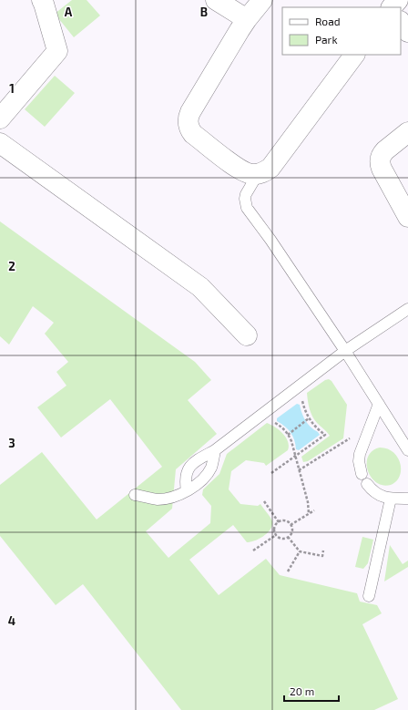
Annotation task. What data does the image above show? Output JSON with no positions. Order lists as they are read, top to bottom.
{
  "legend": ["Road", "Park"],
  "scale_bar": "20 m",
  "grid": {
    "columns": ["A", "B"],
    "rows": [
      "1",
      "2",
      "3",
      "4"
    ]
  }
}
